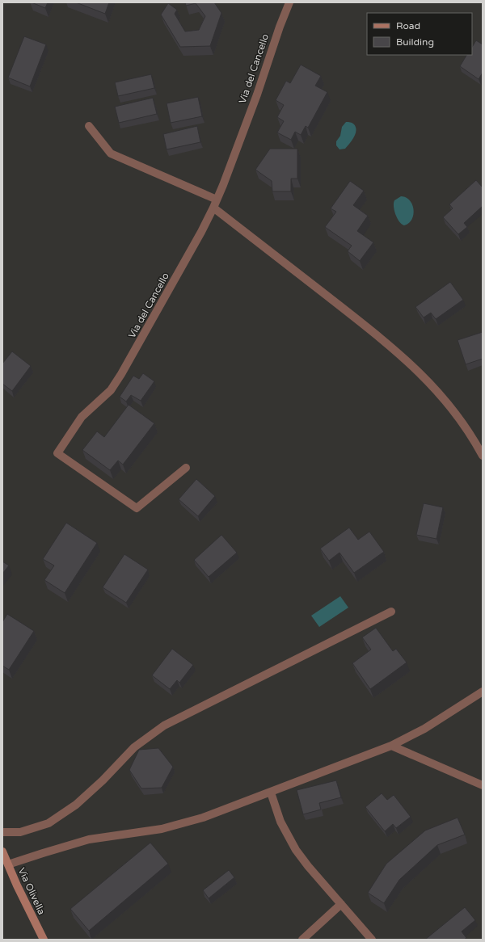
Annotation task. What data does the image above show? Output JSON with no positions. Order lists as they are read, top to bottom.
{
  "streets": {
    "main road": ["Via Olivella"],
    "street": ["Via del Cancello"]
  },
  "legend": ["Road", "Building"]
}
